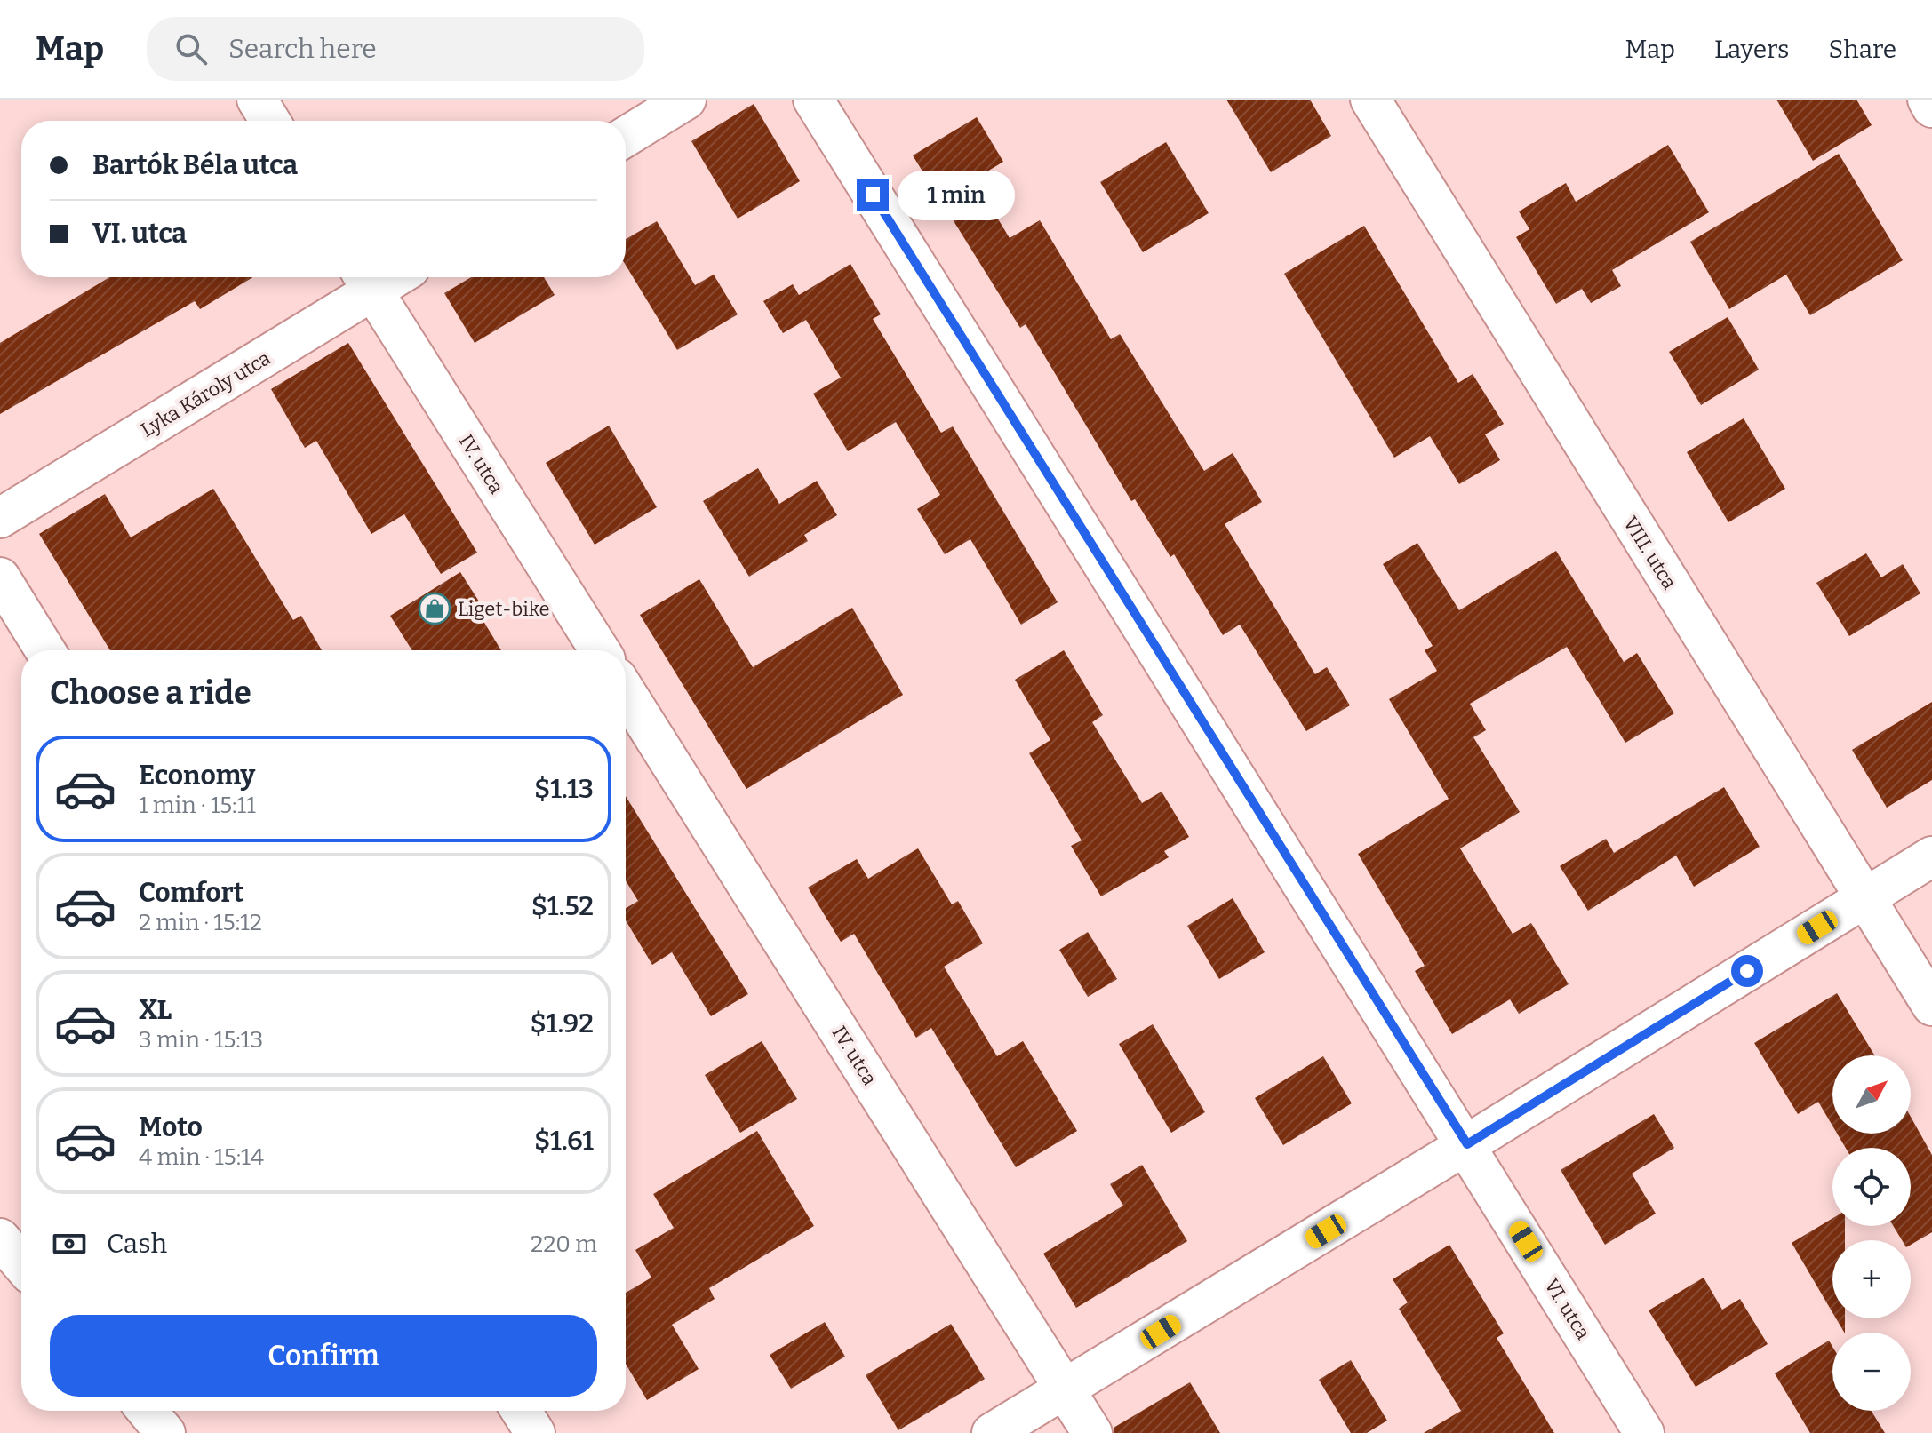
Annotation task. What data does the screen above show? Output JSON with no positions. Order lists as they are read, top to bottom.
{
  "streets": {
    "street": [
      "Lyka Károly utca",
      "IV. utca",
      "VIII. utca",
      "VI. utca"
    ]
  },
  "crossings": [
    ["Lyka Károly utca", "IV. utca"]
  ],
  "places": {
    "shop": ["Liget-bike"]
  },
  "north": "top right",
  "page": {
    "header": "Map",
    "search": "Search here",
    "nav": ["Map", "Layers", "Share"],
    "banner": ["Bartók Béla utca", "VI. utca"],
    "bubble": "1 min",
    "heading": "Choose a ride",
    "list": [
      {
        "name": "Economy",
        "note": "1 min · 15:11",
        "value": "$1.13"
      },
      {
        "name": "Comfort",
        "note": "2 min · 15:12",
        "value": "$1.52"
      },
      {
        "name": "XL",
        "note": "3 min · 15:13",
        "value": "$1.92"
      },
      {
        "name": "Moto",
        "note": "4 min · 15:14",
        "value": "$1.61"
      }
    ],
    "map_buttons": ["+", "−"],
    "pay": ["Cash", "220 m"],
    "buttons": "Confirm"
  }
}
